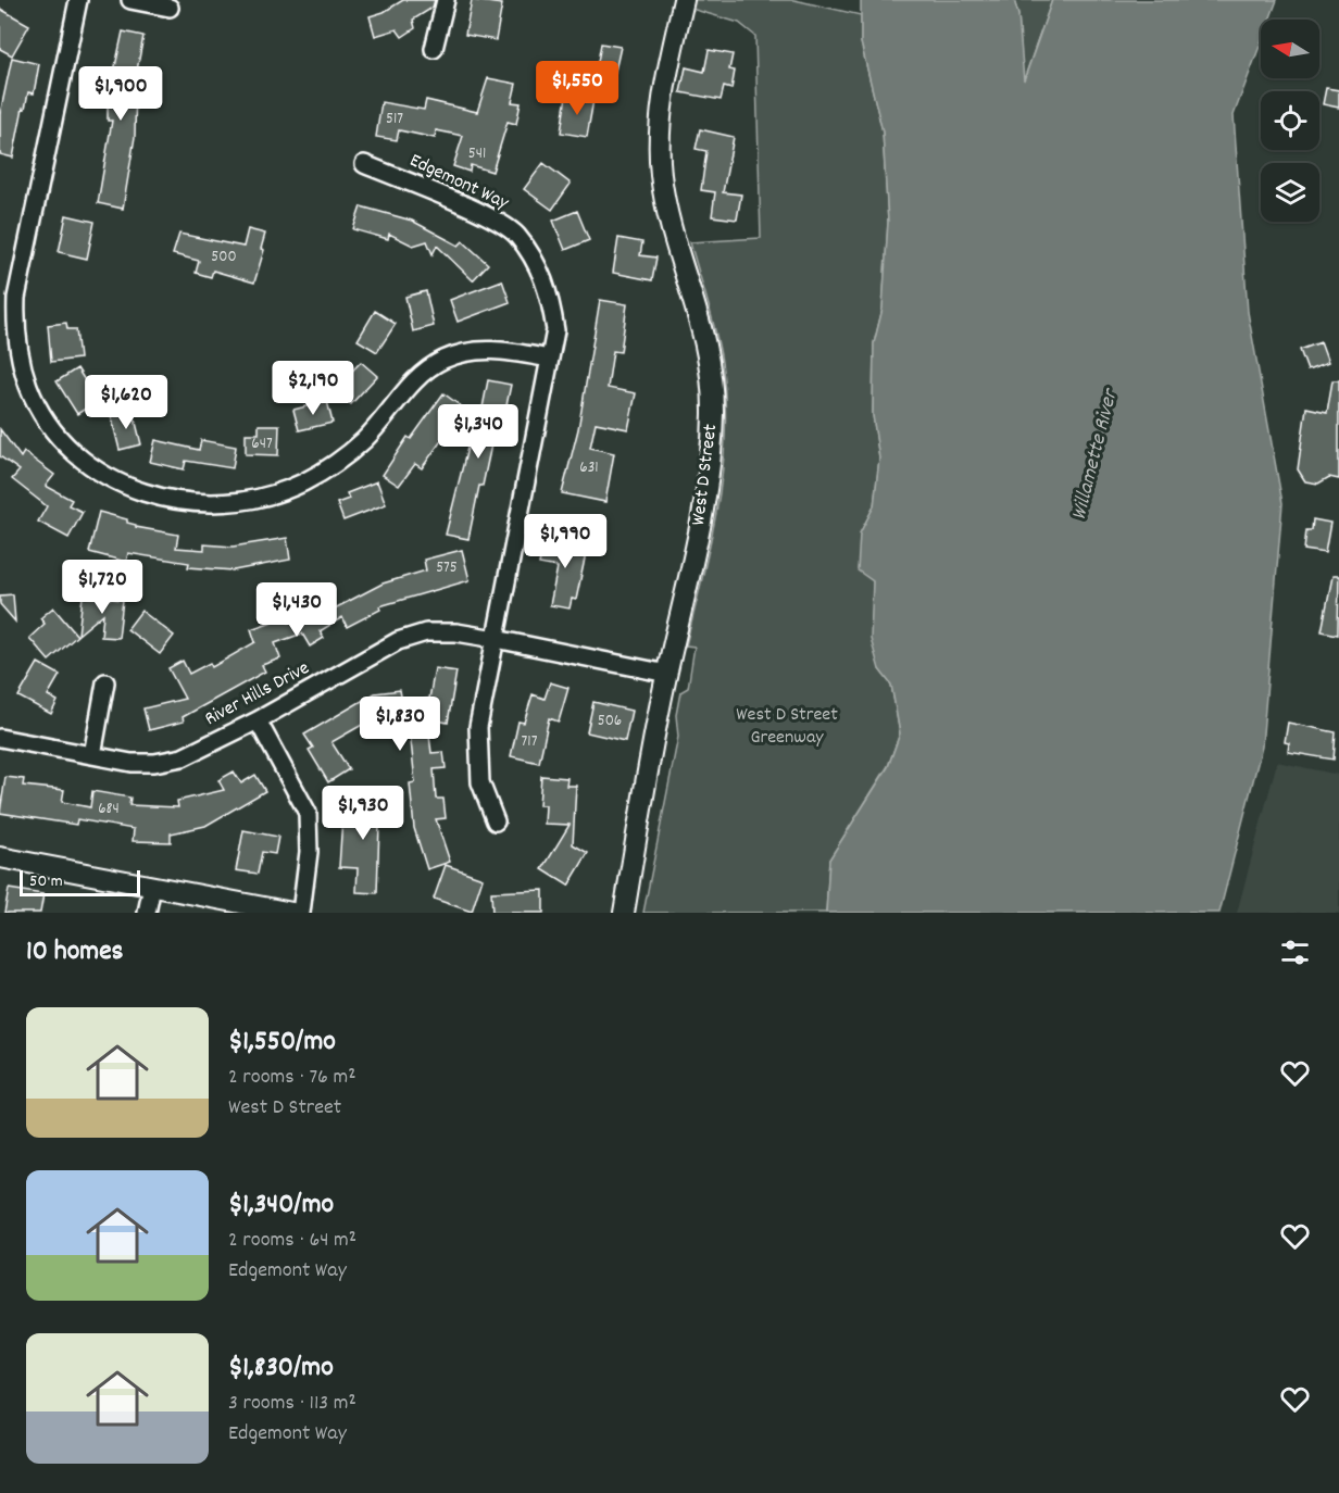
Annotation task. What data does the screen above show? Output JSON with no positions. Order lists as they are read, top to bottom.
{
  "streets": {
    "street": ["Edgemont Way", "West D Street", "River Hills Drive"]
  },
  "crossings": [
    ["Edgemont Way", "River Hills Drive"],
    ["West D Street", "River Hills Drive"]
  ],
  "water": ["Willamette River"],
  "parks": ["West D Street Greenway"],
  "house_numbers": [
    "517",
    "541",
    "500",
    "647",
    "631",
    "575",
    "506",
    "717",
    "684"
  ],
  "scale_bar": "50 m",
  "north": "left",
  "page": {
    "price": [
      "$1,550",
      "$1,900",
      "$2,190",
      "$1,620",
      "$1,340",
      "$1,990",
      "$1,720",
      "$1,430",
      "$1,830",
      "$1,930"
    ],
    "scale": "50 m",
    "heading": "10 homes",
    "list": [
      {
        "name": "$1,550/mo",
        "note": "2 rooms · 76 m² · West D Street"
      },
      {
        "name": "$1,340/mo",
        "note": "2 rooms · 64 m² · Edgemont Way"
      },
      {
        "name": "$1,830/mo",
        "note": "3 rooms · 113 m² · Edgemont Way"
      }
    ]
  }
}
